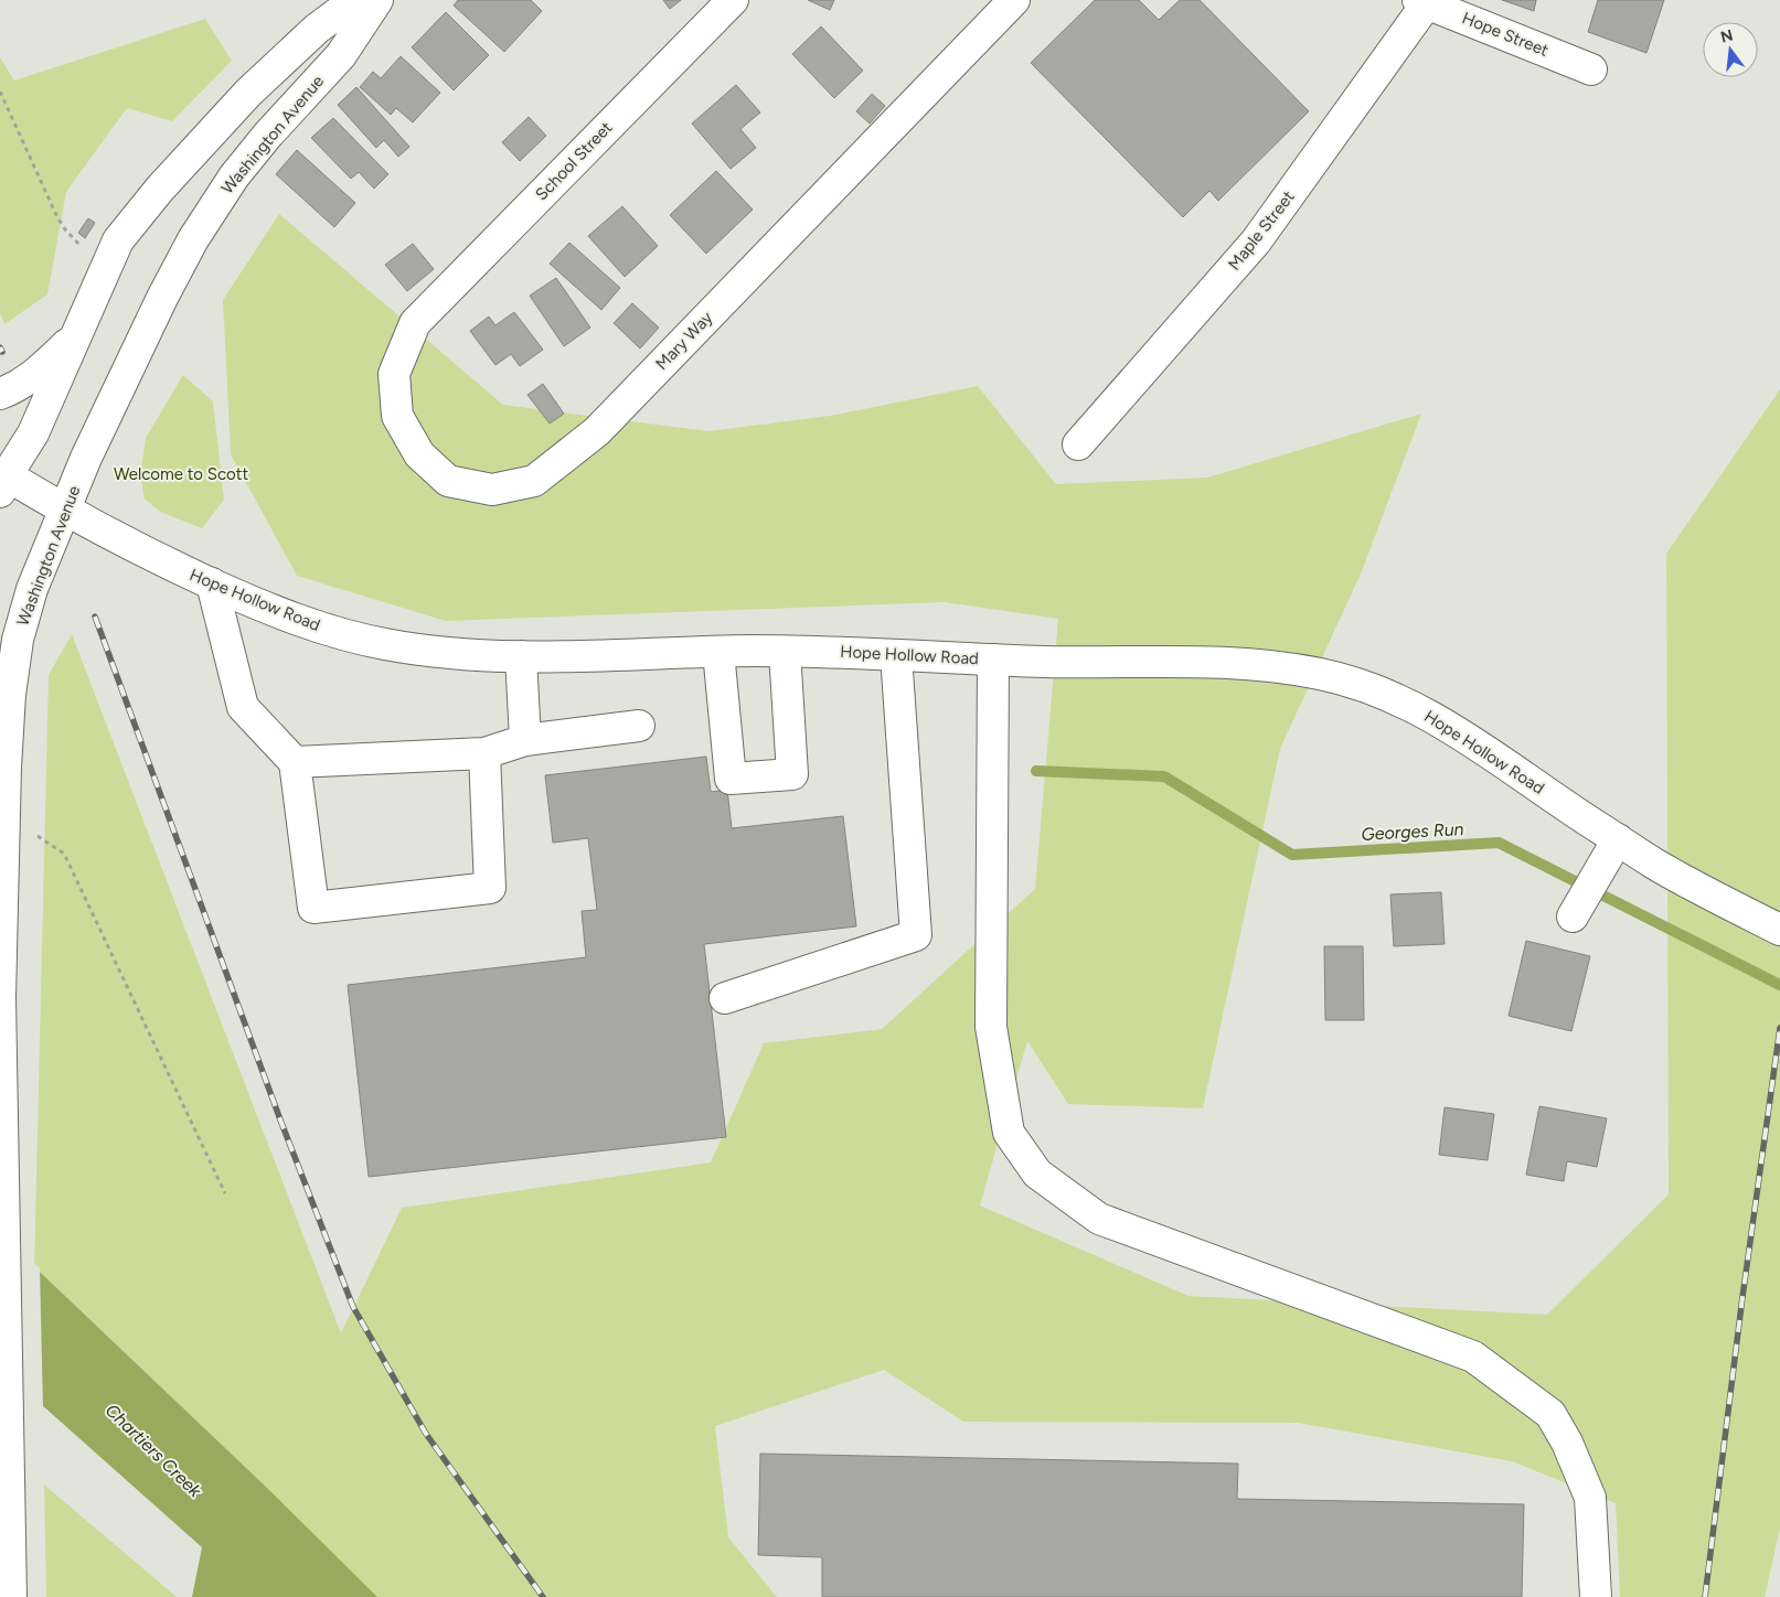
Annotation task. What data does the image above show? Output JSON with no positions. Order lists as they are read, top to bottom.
{
  "streets": {
    "main road": [
      "Hope Street",
      "Washington Avenue",
      "School Street",
      "Maple Street",
      "Mary Way",
      "Hope Hollow Road"
    ]
  },
  "crossings": [
    ["Hope Street", "Maple Street"],
    ["Washington Avenue", "Hope Hollow Road"],
    ["School Street", "Mary Way"]
  ],
  "water": ["Georges Run", "Chartiers Creek"],
  "parks": ["Welcome to Scott"],
  "north": "top"
}
